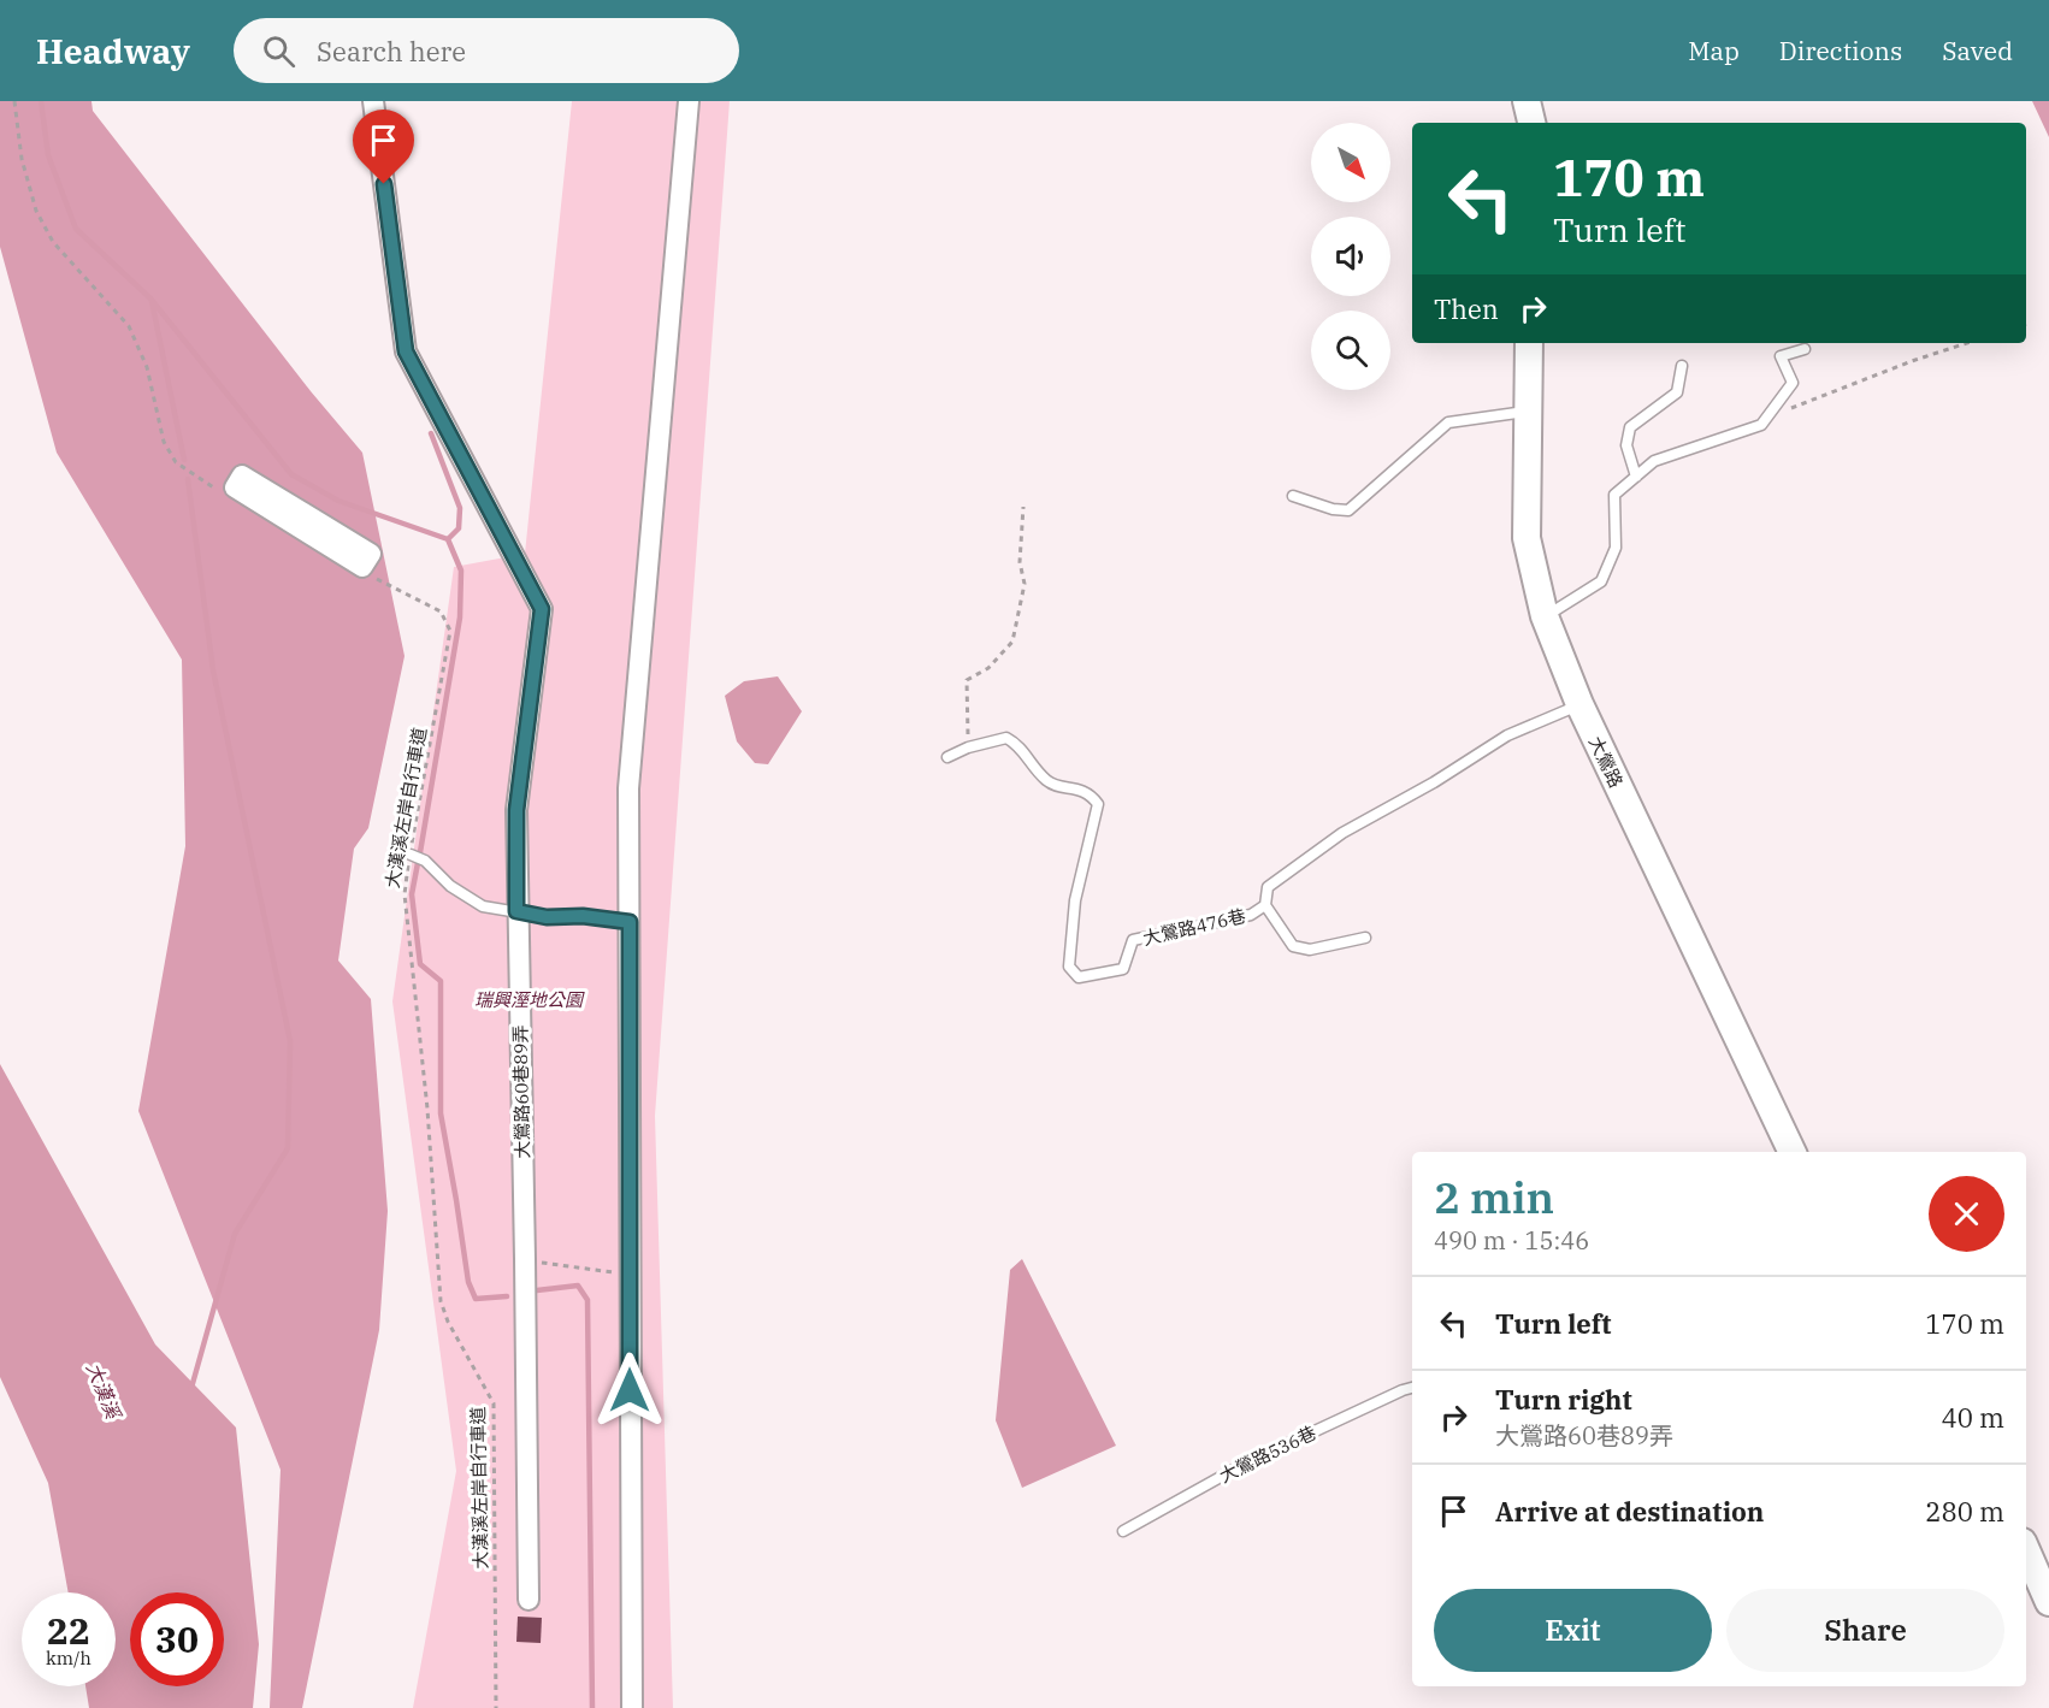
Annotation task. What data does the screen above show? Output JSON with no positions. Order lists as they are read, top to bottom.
{
  "streets": {
    "street": ["大鶯路", "大鶯路60巷89弄"],
    "lane": ["大鶯路476巷", "大鶯路536巷"],
    "path": ["大漢溪左岸自行車道"]
  },
  "crossings": [
    ["大鶯路", "大鶯路476巷"]
  ],
  "water": ["大漢溪"],
  "parks": ["瑞興溼地公園"],
  "north": "bottom right",
  "page": {
    "header": "Headway",
    "search": "Search here",
    "nav": ["Map", "Directions", "Saved"],
    "turn": ["170 m", "Turn left"],
    "then": "Then",
    "heading": ["2 min", "490 m · 15:46"],
    "list": [
      {
        "name": "Turn left",
        "value": "170 m"
      },
      {
        "name": "Turn right",
        "note": "大鶯路60巷89弄",
        "value": "40 m"
      },
      {
        "name": "Arrive at destination",
        "value": "280 m"
      }
    ],
    "buttons": ["Exit", "Share"],
    "speed": "22 km/h",
    "limit": "30"
  }
}
